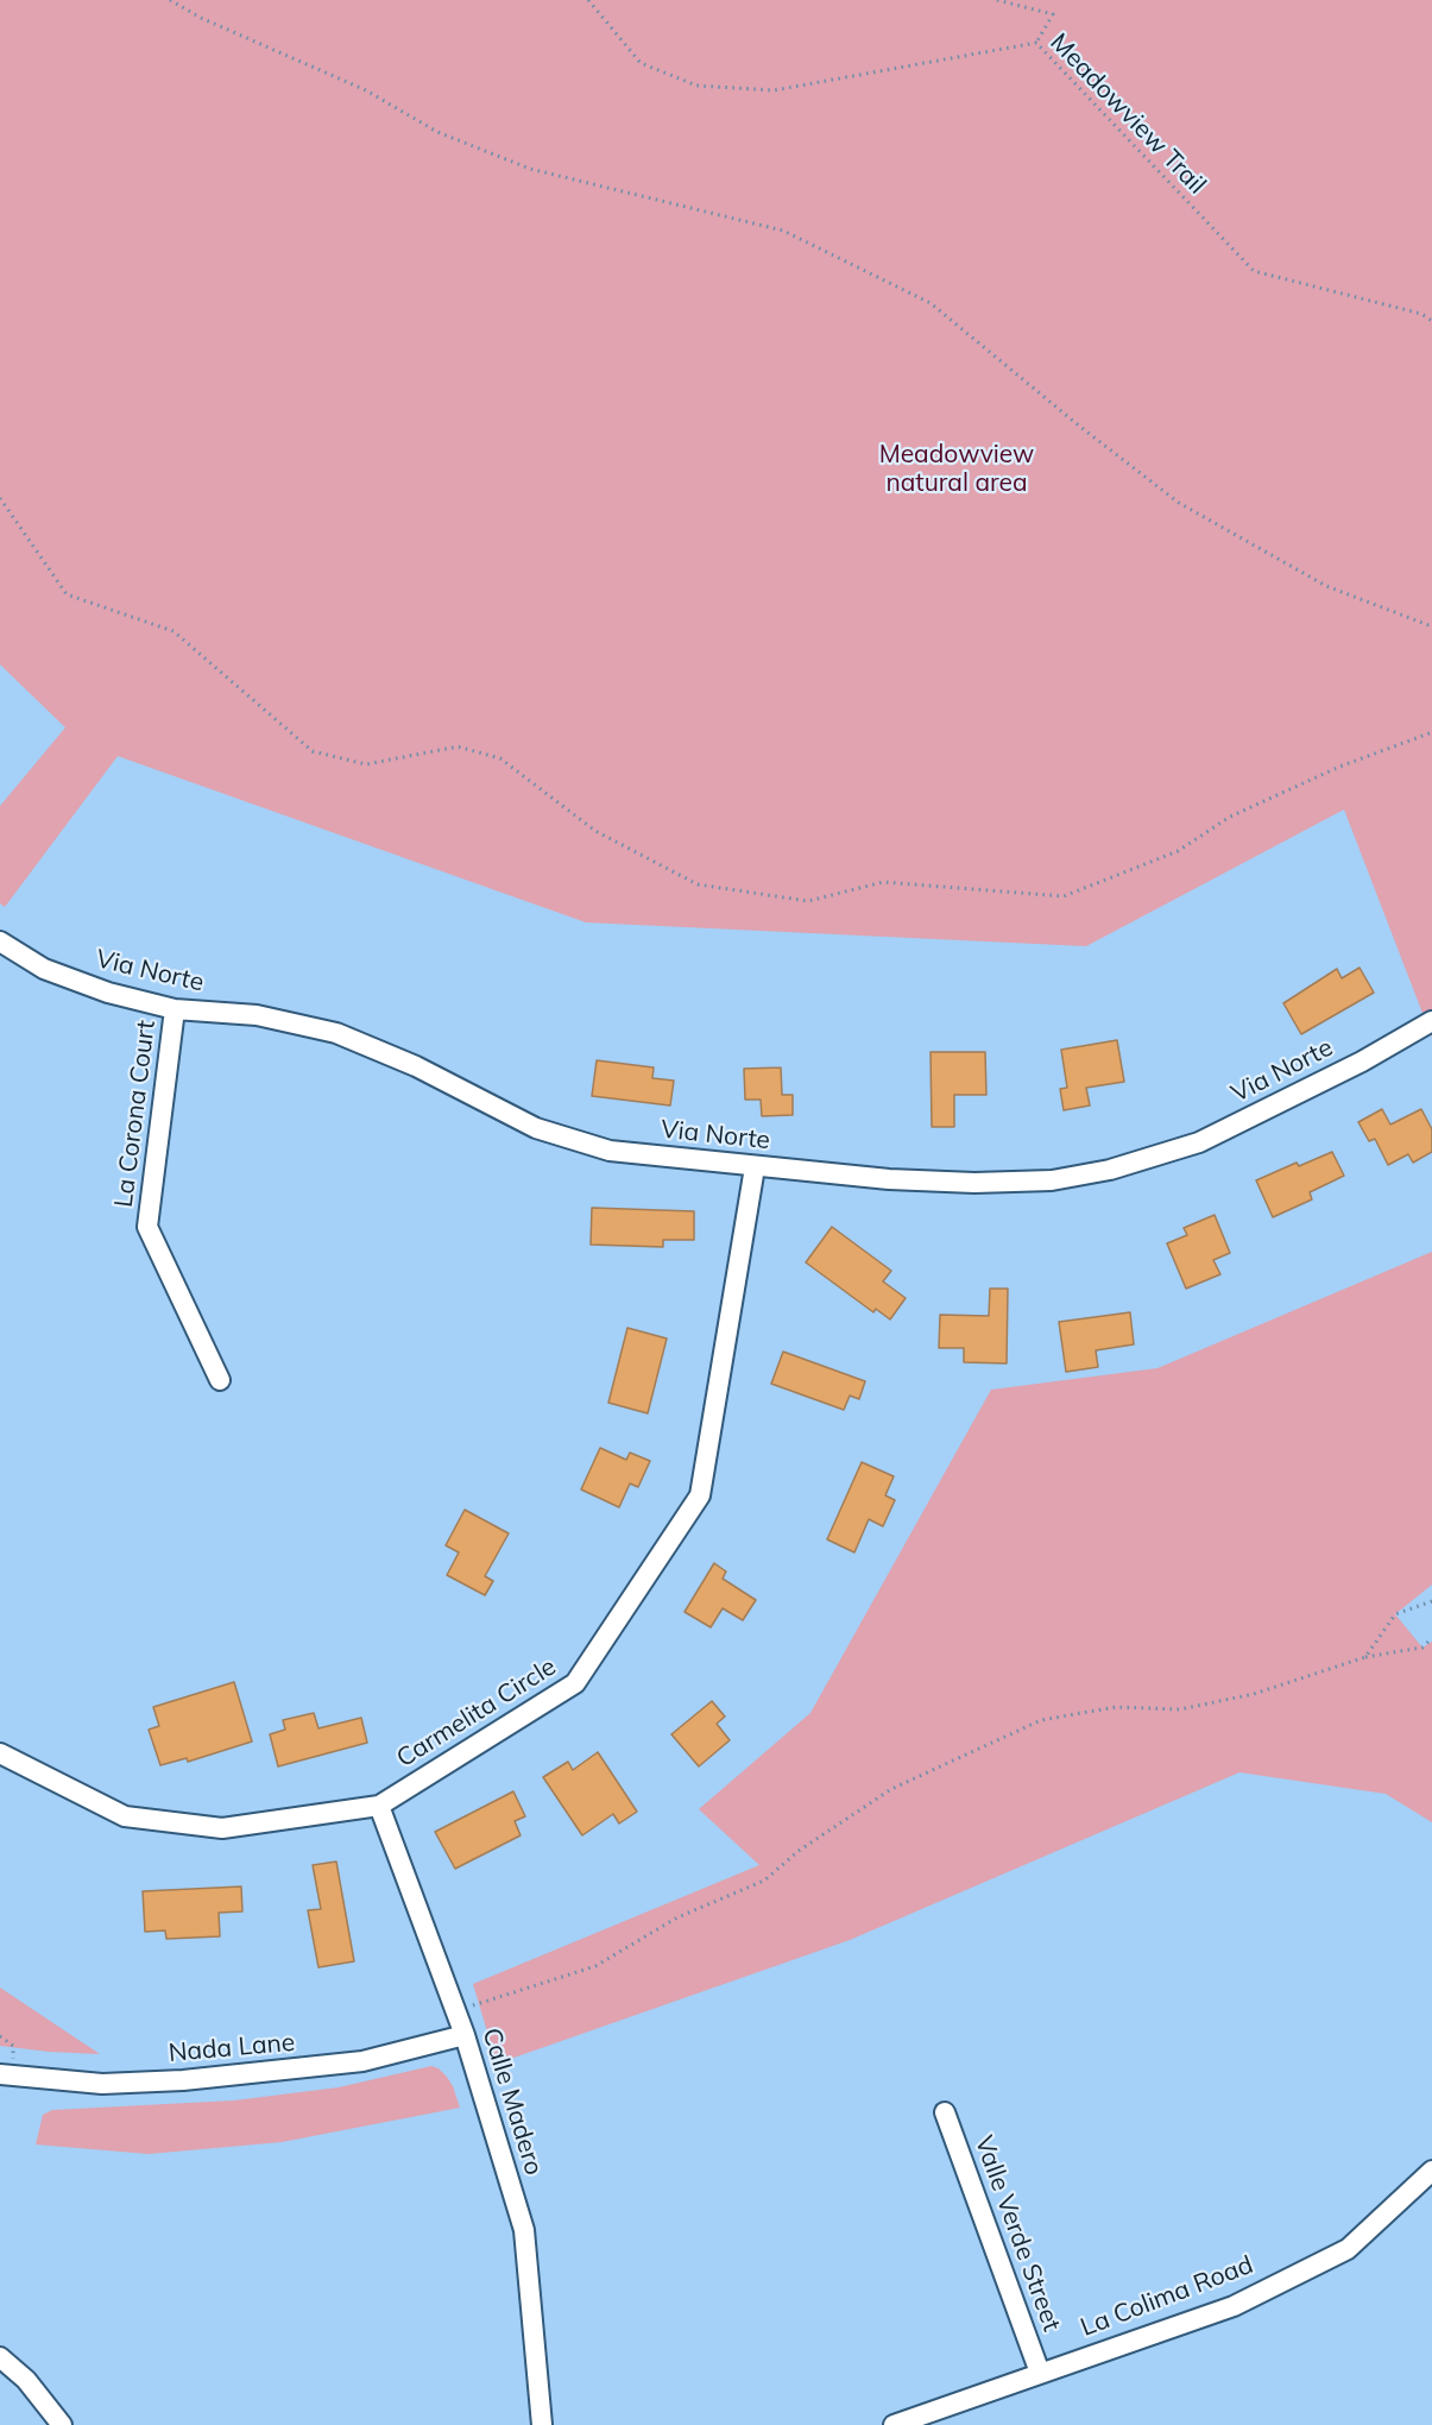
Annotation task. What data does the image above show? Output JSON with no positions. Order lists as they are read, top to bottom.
{
  "streets": {
    "street": [
      "Via Norte",
      "La Corona Court",
      "Carmelita Circle",
      "Nada Lane",
      "Calle Madero",
      "Valle Verde Street",
      "La Colima Road"
    ],
    "path": ["Meadowview Trail"]
  },
  "crossings": [
    ["Via Norte", "La Corona Court"],
    ["Via Norte", "Carmelita Circle"],
    ["Carmelita Circle", "Calle Madero"],
    ["Nada Lane", "Calle Madero"],
    ["Valle Verde Street", "La Colima Road"]
  ],
  "parks": ["Meadowview natural area"]
}
